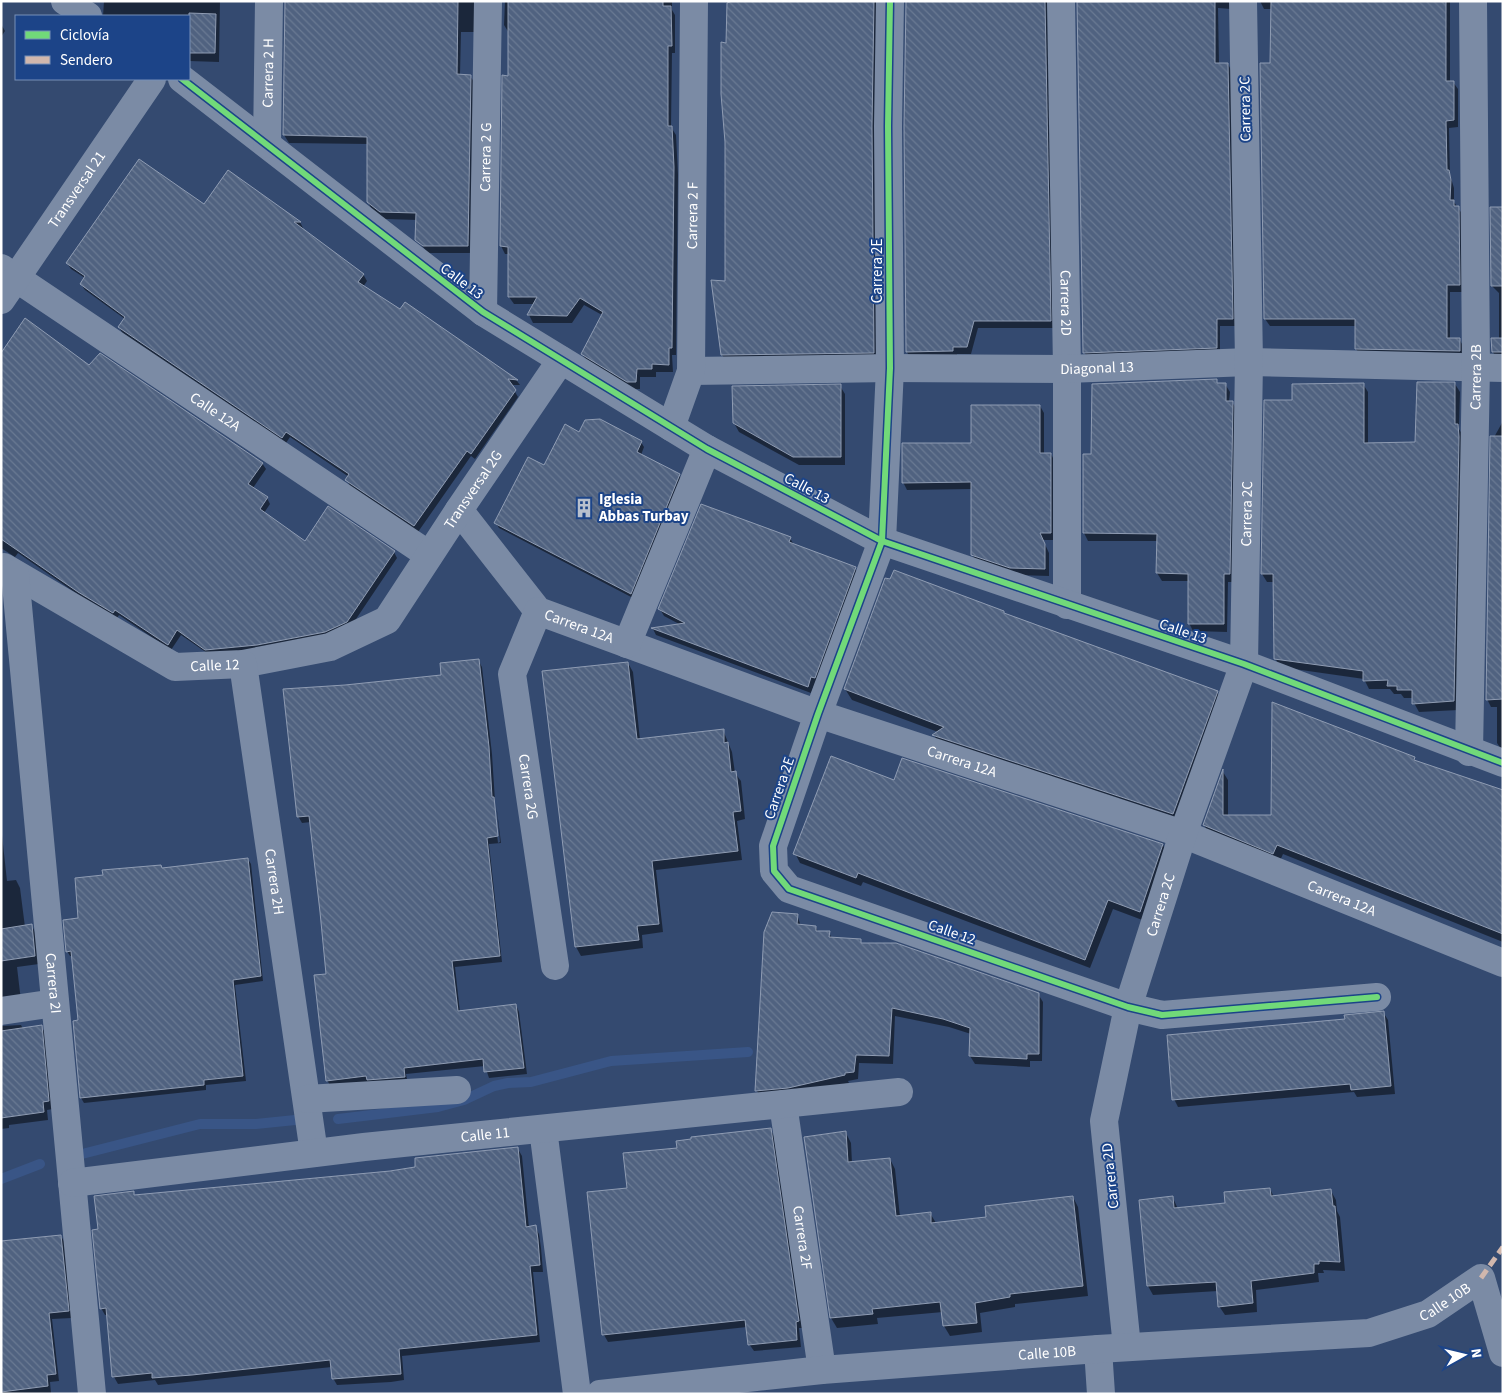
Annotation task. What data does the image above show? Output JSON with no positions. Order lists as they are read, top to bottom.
{
  "streets": {
    "street": [
      "Carrera 2 H",
      "Carrera 2C",
      "Carrera 2 G",
      "Transversal 21",
      "Carrera 2 F",
      "Carrera 2E",
      "Calle 13",
      "Carrera 2D",
      "Diagonal 13",
      "Carrera 2B",
      "Calle 12A",
      "Transversal 2G",
      "Carrera 12A",
      "Calle 12",
      "Carrera 2G",
      "Carrera 2H",
      "Carrera 2I",
      "Calle 11",
      "Carrera 2F",
      "Calle 10B"
    ]
  },
  "crossings": [
    ["Carrera 2 H", "Calle 13"],
    ["Carrera 2C", "Calle 13"],
    ["Carrera 2C", "Carrera 2D"],
    ["Carrera 2C", "Diagonal 13"],
    ["Carrera 2C", "Carrera 12A"],
    ["Carrera 2C", "Calle 12"],
    ["Carrera 2 G", "Calle 13"],
    ["Transversal 21", "Calle 12A"],
    ["Carrera 2 F", "Calle 13"],
    ["Carrera 2 F", "Diagonal 13"],
    ["Carrera 2E", "Calle 13"],
    ["Carrera 2E", "Diagonal 13"],
    ["Carrera 2E", "Carrera 12A"],
    ["Carrera 2E", "Calle 12"],
    ["Calle 13", "Carrera 2D"],
    ["Calle 13", "Carrera 2B"],
    ["Calle 13", "Transversal 2G"],
    ["Carrera 2D", "Diagonal 13"],
    ["Carrera 2D", "Calle 12"],
    ["Carrera 2D", "Calle 10B"],
    ["Diagonal 13", "Carrera 2B"],
    ["Calle 12A", "Transversal 2G"],
    ["Transversal 2G", "Carrera 12A"],
    ["Transversal 2G", "Calle 12"],
    ["Carrera 12A", "Carrera 2G"],
    ["Calle 12", "Carrera 2H"],
    ["Calle 12", "Carrera 2I"],
    ["Carrera 2H", "Calle 11"],
    ["Carrera 2I", "Calle 11"],
    ["Calle 11", "Carrera 2F"],
    ["Carrera 2F", "Calle 10B"]
  ],
  "places": {
    "building": ["Iglesia Abbas Turbay"]
  },
  "legend": ["Ciclovía", "Sendero"],
  "north": "right"
}
